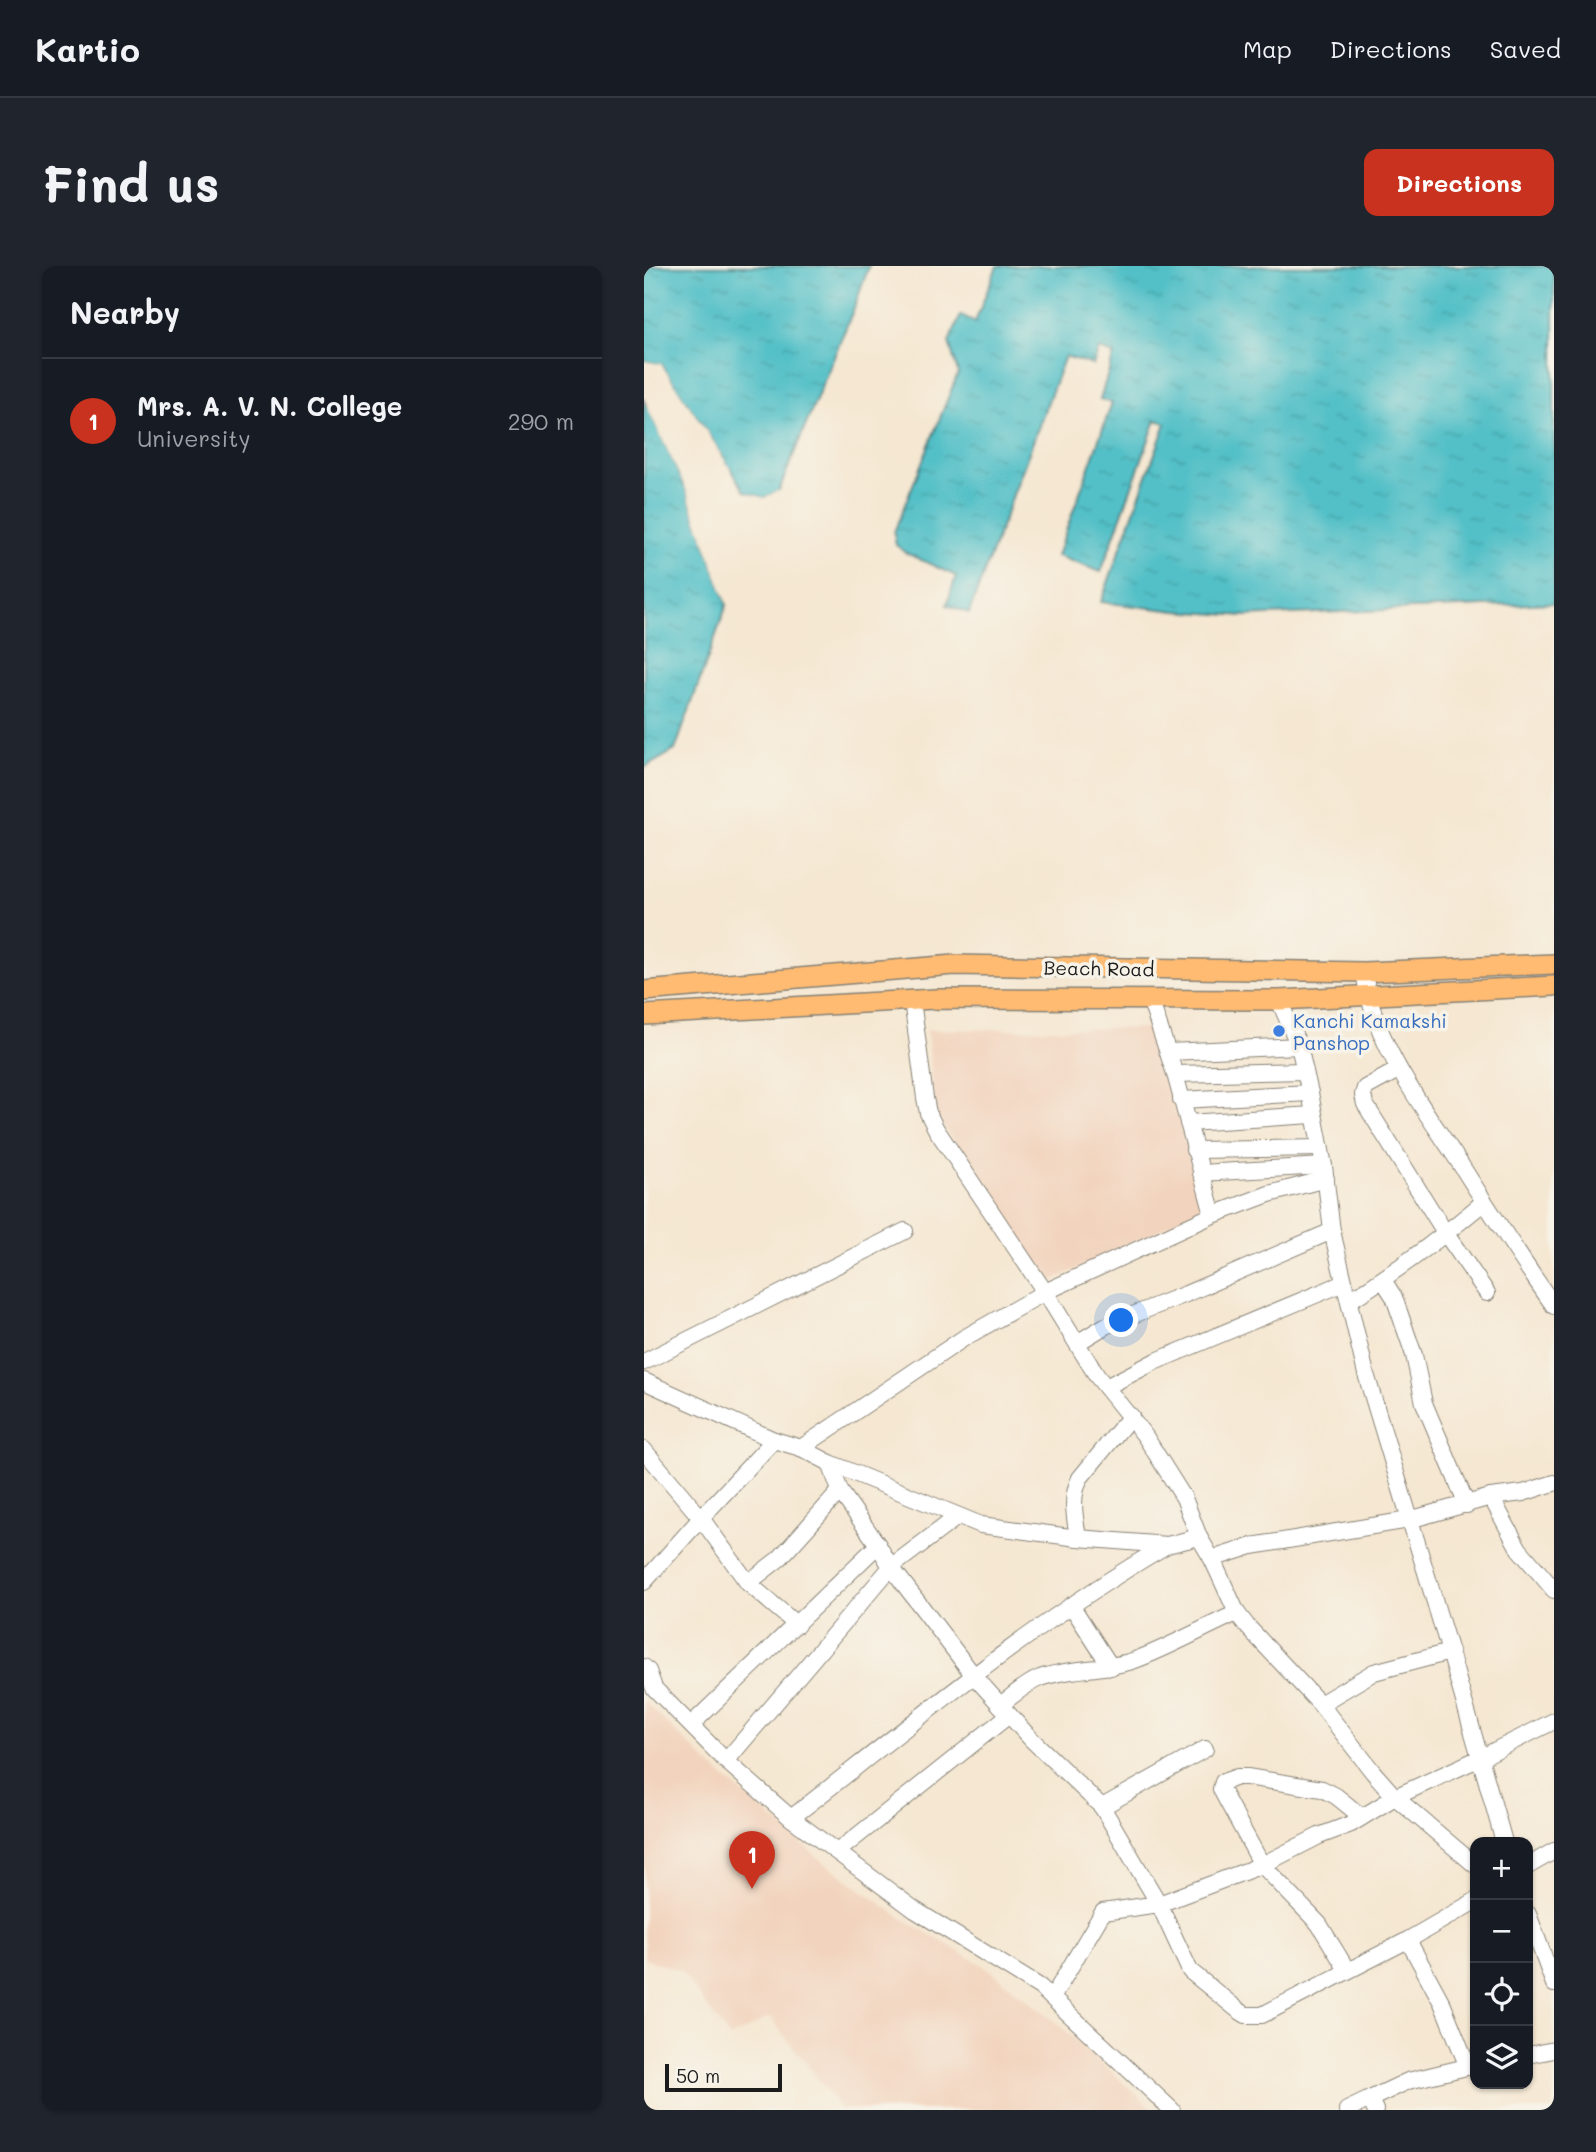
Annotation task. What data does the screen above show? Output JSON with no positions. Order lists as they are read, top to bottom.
{
  "streets": {
    "main road": ["Beach Road"]
  },
  "places": ["Kanchi Kamakshi Panshop"],
  "scale_bar": "50 m",
  "page": {
    "header": "Kartio",
    "nav": ["Map", "Directions", "Saved"],
    "buttons": "Directions",
    "title": "Find us",
    "heading": "Nearby",
    "list": [
      {
        "mark": "1",
        "name": "Mrs. A. V. N. College",
        "note": "University",
        "value": "290 m"
      }
    ],
    "pins": "1",
    "map_buttons": ["+", "−"],
    "scale": "50 m"
  }
}
